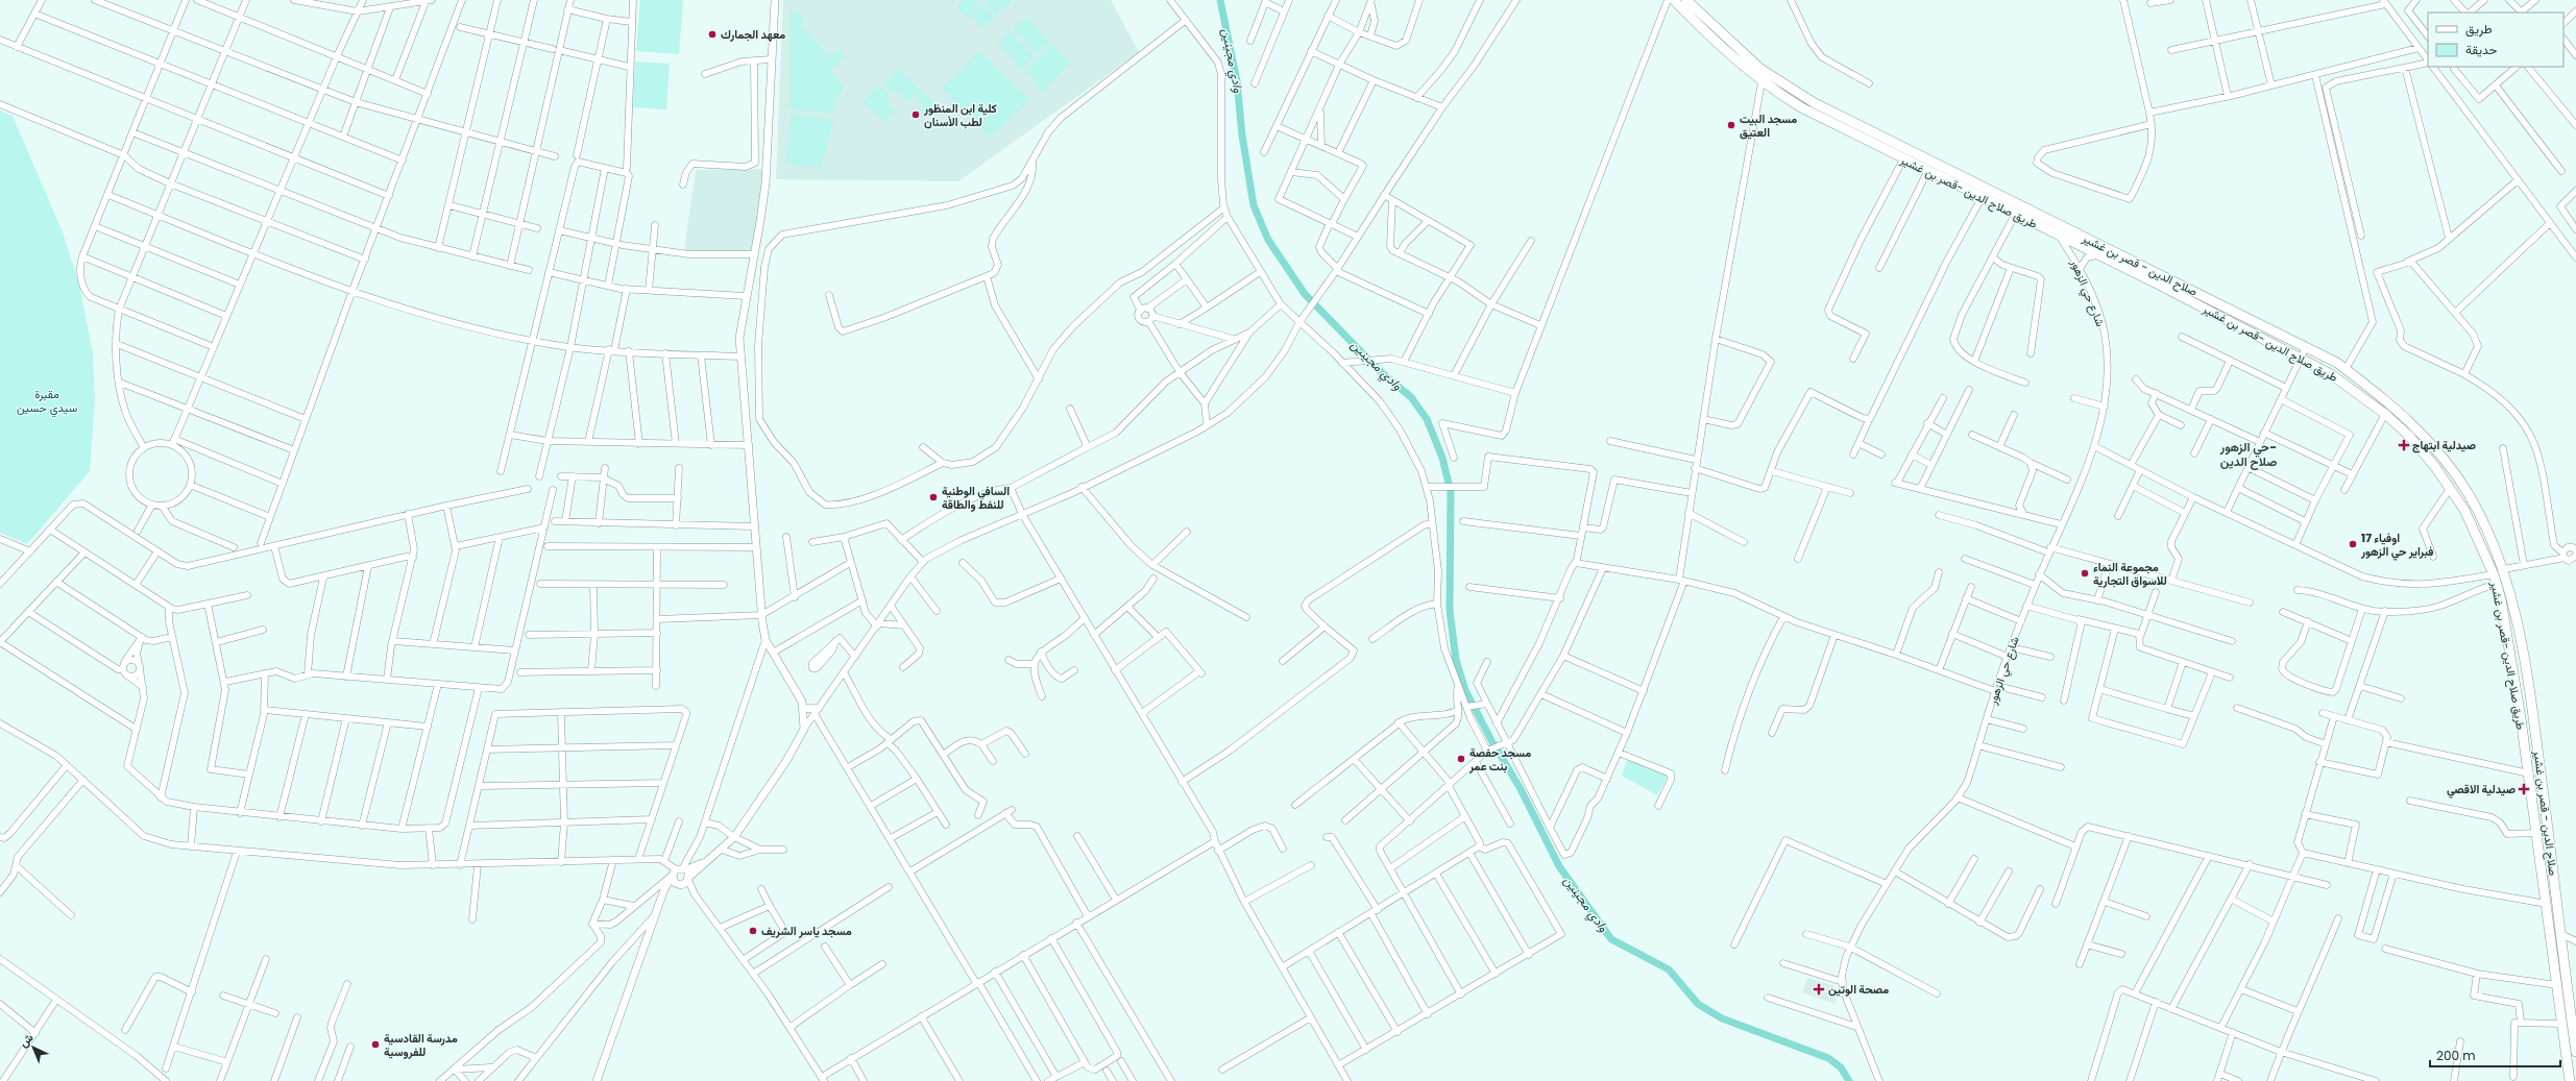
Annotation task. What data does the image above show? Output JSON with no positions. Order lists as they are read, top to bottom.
{
  "streets": {
    "highway": ["طريق صلاح الدين -قصر بن غشير", "صلاح الدين - قصر بن غشير"],
    "street": ["شارع حي الزهور"]
  },
  "crossings": [
    ["طريق صلاح الدين -قصر بن غشير", "شارع حي الزهور"]
  ],
  "districts": ["حي الزهور- صلاح الدين"],
  "water": ["وادي مجينين"],
  "parks": ["مقبرة سيدي حسين"],
  "places": {
    "other": [
      "معهد الجمارك",
      "كلية ابن المنظور لطب الأسنان",
      "مسجد البيت العتيق",
      "السافي الوطنية للنفط والطاقة",
      "اوفياء 17 فبراير حي الزهور",
      "مجموعة النماء للاسواق التجارية",
      "مسجد حفصة بنت عمر",
      "مسجد ياسر الشريف",
      "مدرسة القادسية للفروسية"
    ],
    "health": ["صيدلية ابتهاج", "صيدلية الاقصي", "مصحة الوتين"]
  },
  "legend": ["طريق", "حديقة"],
  "scale_bar": "200 m",
  "north": "top left"
}
